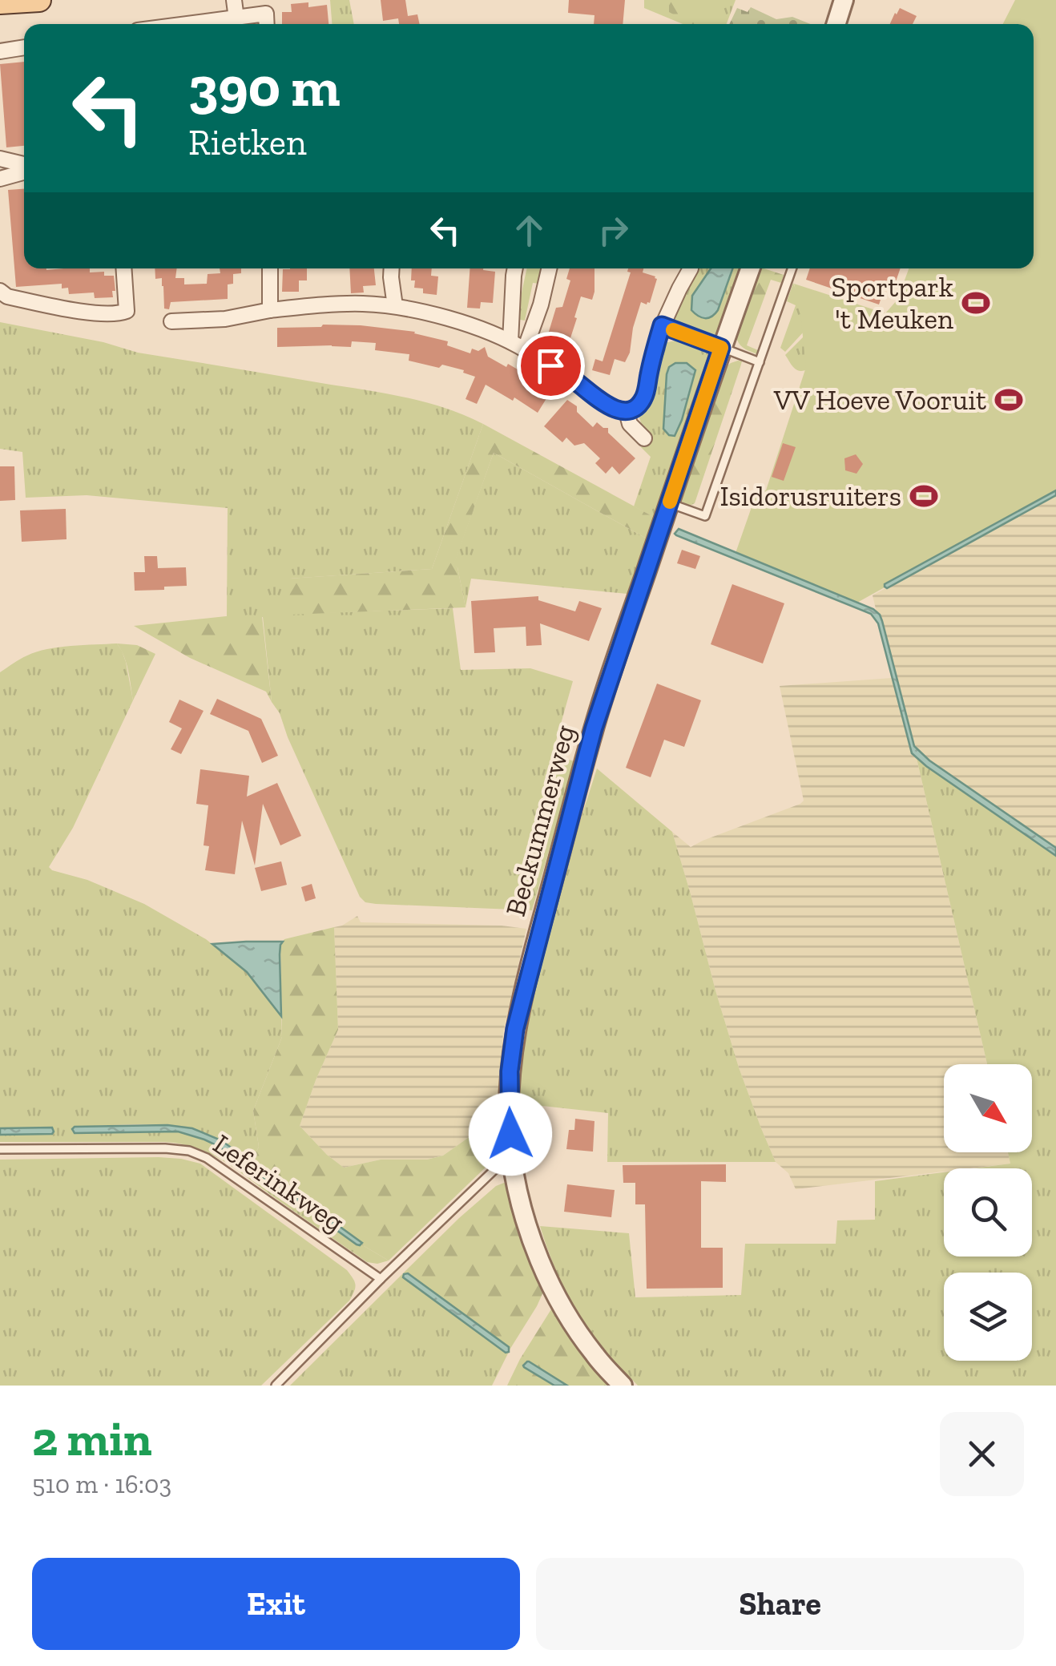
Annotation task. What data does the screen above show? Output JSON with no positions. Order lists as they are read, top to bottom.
{
  "streets": {
    "street": ["Beckummerweg"],
    "lane": ["Leferinkweg"]
  },
  "places": {
    "sports": ["Sportpark 't Meuken", "VV Hoeve Vooruit", "Isidorusruiters"]
  },
  "north": "bottom right",
  "page": {
    "turn": ["390 m", "Rietken"],
    "heading": ["2 min", "510 m · 16:03"],
    "buttons": ["Exit", "Share"]
  }
}
